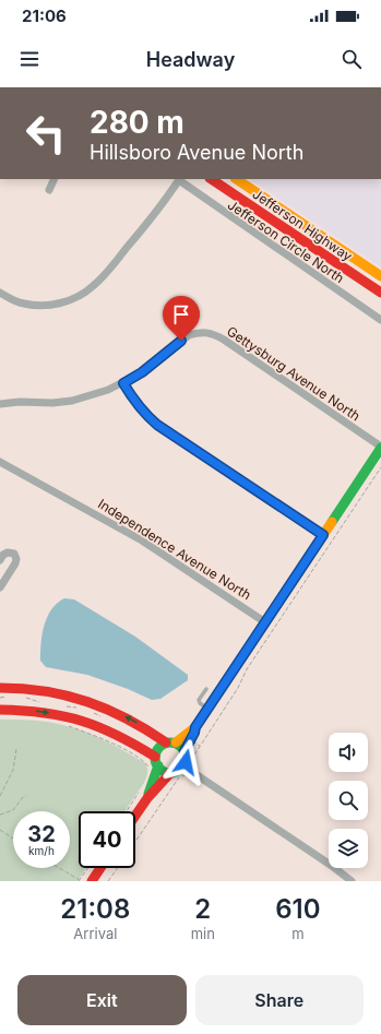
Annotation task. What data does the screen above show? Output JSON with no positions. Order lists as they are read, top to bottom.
{
  "streets": {
    "street": [
      "Jefferson Highway",
      "Jefferson Circle North",
      "Gettysburg Avenue North",
      "Independence Avenue North"
    ]
  },
  "page": {
    "status": "21:06",
    "header": "Headway",
    "turn": ["280 m", "Hillsboro Avenue North"],
    "speed": "32 km/h",
    "limit": "40",
    "eta": [
      "21:08",
      "Arrival",
      "2",
      "min",
      "610",
      "m"
    ],
    "buttons": ["Exit", "Share"]
  }
}
